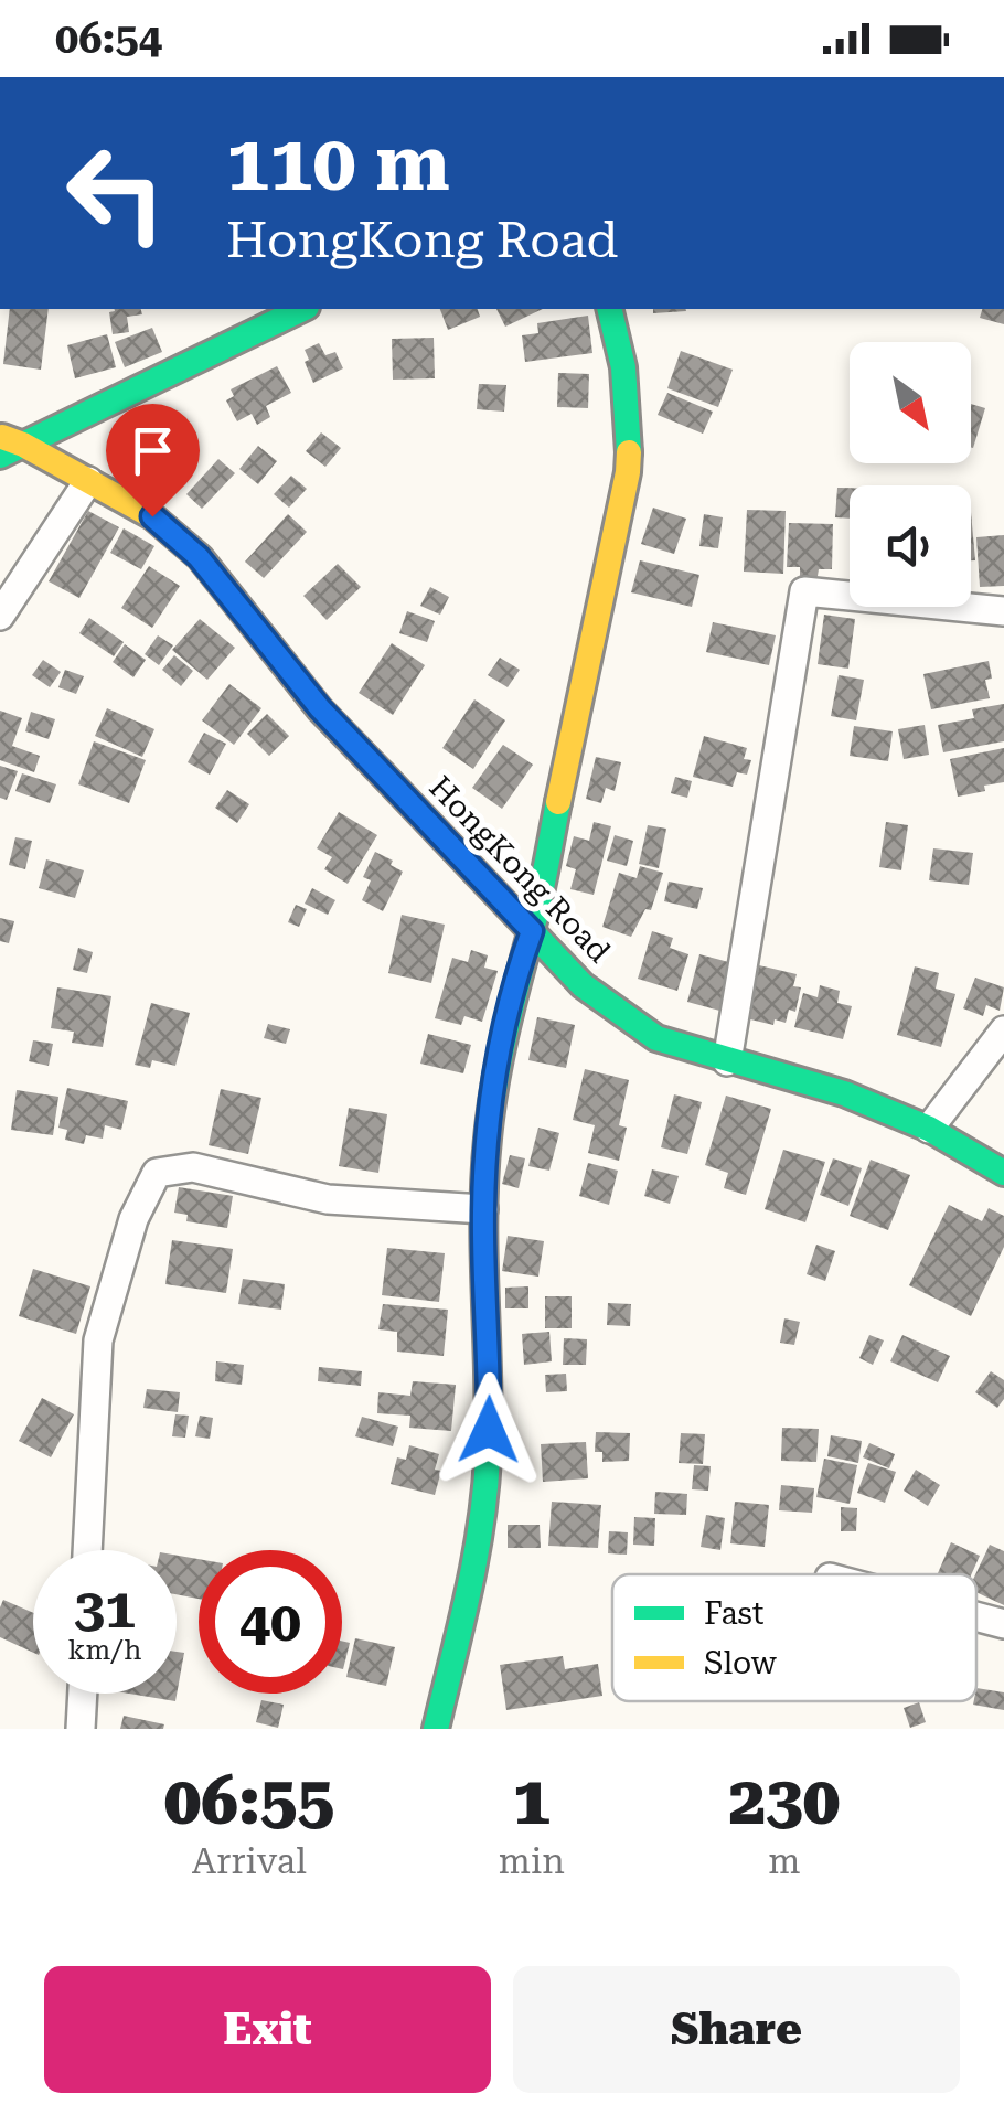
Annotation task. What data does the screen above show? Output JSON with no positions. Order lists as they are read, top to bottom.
{
  "streets": {
    "street": ["HongKong Road"]
  },
  "legend": ["Fast", "Slow"],
  "north": "bottom right",
  "page": {
    "status": "06:54",
    "turn": ["110 m", "HongKong Road"],
    "speed": "31 km/h",
    "limit": "40",
    "eta": [
      "06:55",
      "Arrival",
      "1",
      "min",
      "230",
      "m"
    ],
    "buttons": ["Exit", "Share"]
  }
}
